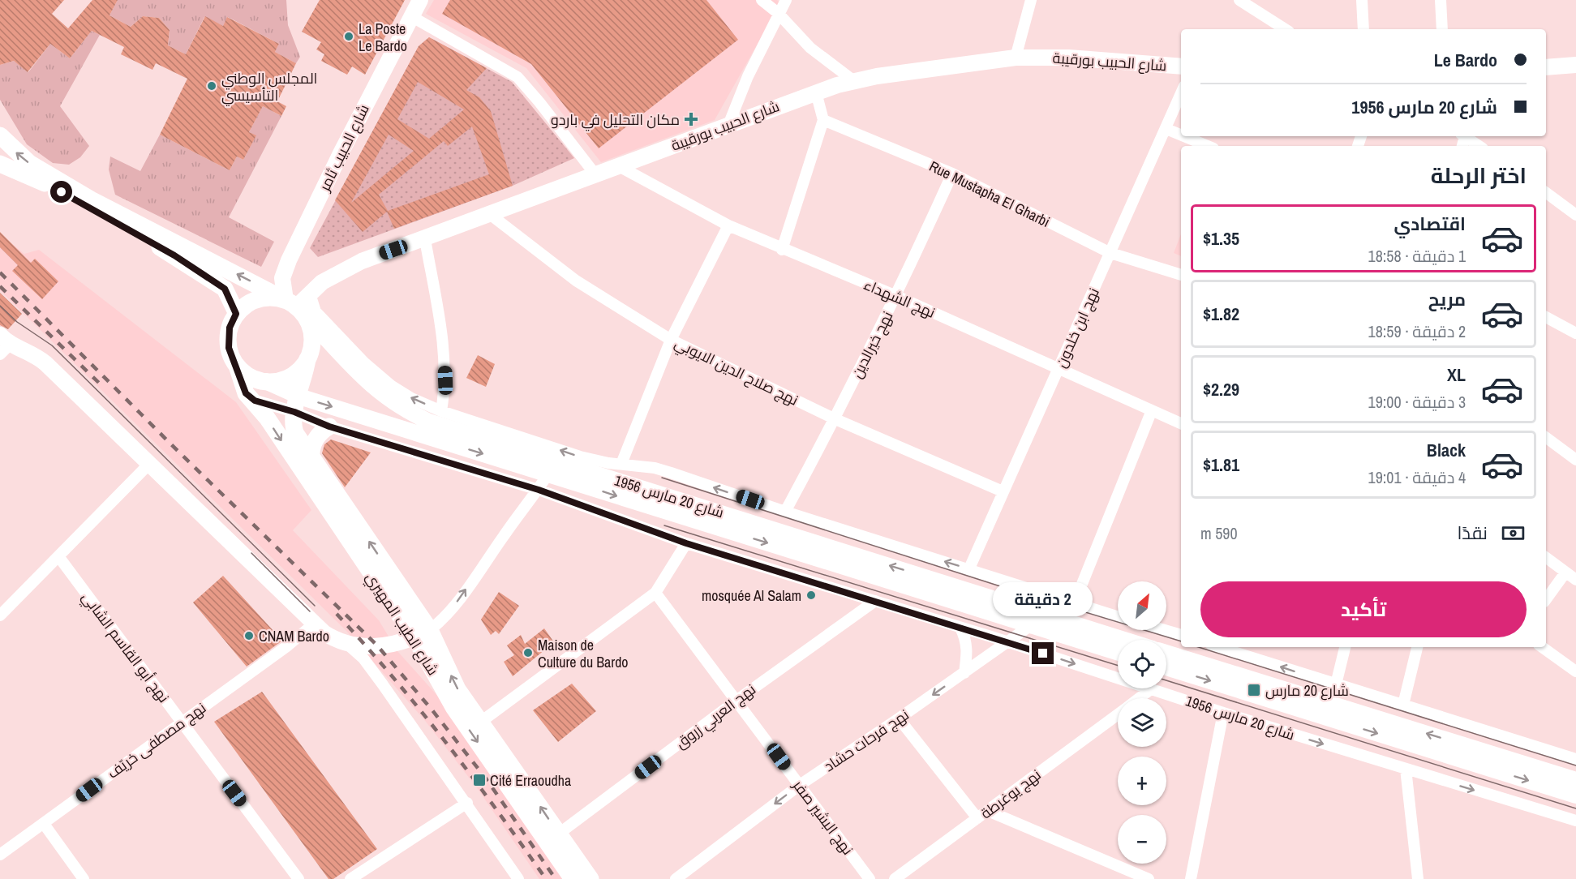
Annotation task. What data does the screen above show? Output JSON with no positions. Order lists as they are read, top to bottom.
{
  "streets": {
    "main road": [
      "شارع الحبيب بورقيبة",
      "شارع الحبيب ثامر",
      "شارع 20 مارس 1956",
      "شارع الطيب المهيري"
    ],
    "street": [
      "Rue Mustapha El Gharbi",
      "نهج الشهداء",
      "نهج ابن خلدون",
      "نهج خيرالدين",
      "نهج صلاح الدين الايوبي",
      "نهج أبو القاسم الشابي",
      "نهج العربي زروق",
      "نهج مصطفى خريّف",
      "نهج فرحات حشاد",
      "نهج يوغرطة",
      "نهج البشير صفر"
    ]
  },
  "crossings": [
    ["شارع الحبيب بورقيبة", "شارع الحبيب ثامر"],
    ["شارع الحبيب بورقيبة", "نهج الشهداء"],
    ["شارع الحبيب بورقيبة", "نهج صلاح الدين الايوبي"],
    ["شارع الحبيب بورقيبة", "شارع 20 مارس 1956"],
    ["شارع الحبيب بورقيبة", "شارع الطيب المهيري"],
    ["شارع الحبيب ثامر", "شارع 20 مارس 1956"],
    ["شارع الحبيب ثامر", "شارع الطيب المهيري"],
    ["Rue Mustapha El Gharbi", "نهج ابن خلدون"],
    ["Rue Mustapha El Gharbi", "نهج خيرالدين"],
    ["نهج الشهداء", "نهج ابن خلدون"],
    ["نهج الشهداء", "نهج خيرالدين"],
    ["نهج ابن خلدون", "نهج صلاح الدين الايوبي"],
    ["نهج ابن خلدون", "شارع 20 مارس 1956"],
    ["نهج خيرالدين", "نهج صلاح الدين الايوبي"],
    ["نهج خيرالدين", "شارع 20 مارس 1956"],
    ["شارع 20 مارس 1956", "شارع الطيب المهيري"],
    ["شارع 20 مارس 1956", "نهج العربي زروق"],
    ["شارع 20 مارس 1956", "نهج فرحات حشاد"],
    ["شارع 20 مارس 1956", "نهج يوغرطة"],
    ["شارع الطيب المهيري", "نهج العربي زروق"],
    ["نهج أبو القاسم الشابي", "نهج مصطفى خريّف"],
    ["نهج العربي زروق", "نهج البشير صفر"],
    ["نهج فرحات حشاد", "نهج البشير صفر"]
  ],
  "one_way": ["نهج فرحات حشاد"],
  "places": {
    "other": [
      "La Poste Le Bardo",
      "المجلس الوطني التأسيسي",
      "mosquée Al Salam",
      "CNAM Bardo",
      "Maison de Culture du Bardo"
    ],
    "health": ["مكان التحليل في باردو"],
    "transit": ["شارع 20 مارس", "Cité Erraoudha"]
  },
  "north": "top right",
  "page": {
    "banner": ["Le Bardo", "شارع 20 مارس 1956"],
    "heading": "اختر الرحلة",
    "list": [
      {
        "name": "اقتصادي",
        "note": "1 دقيقة · 18:58",
        "value": "$1.35"
      },
      {
        "name": "مريح",
        "note": "2 دقيقة · 18:59",
        "value": "$1.82"
      },
      {
        "name": "XL",
        "note": "3 دقيقة · 19:00",
        "value": "$2.29"
      },
      {
        "name": "Black",
        "note": "4 دقيقة · 19:01",
        "value": "$1.81"
      }
    ],
    "pay": ["نقدًا", "590 m"],
    "buttons": "تأكيد",
    "map_buttons": ["+", "−"],
    "bubble": "2 دقيقة"
  }
}
